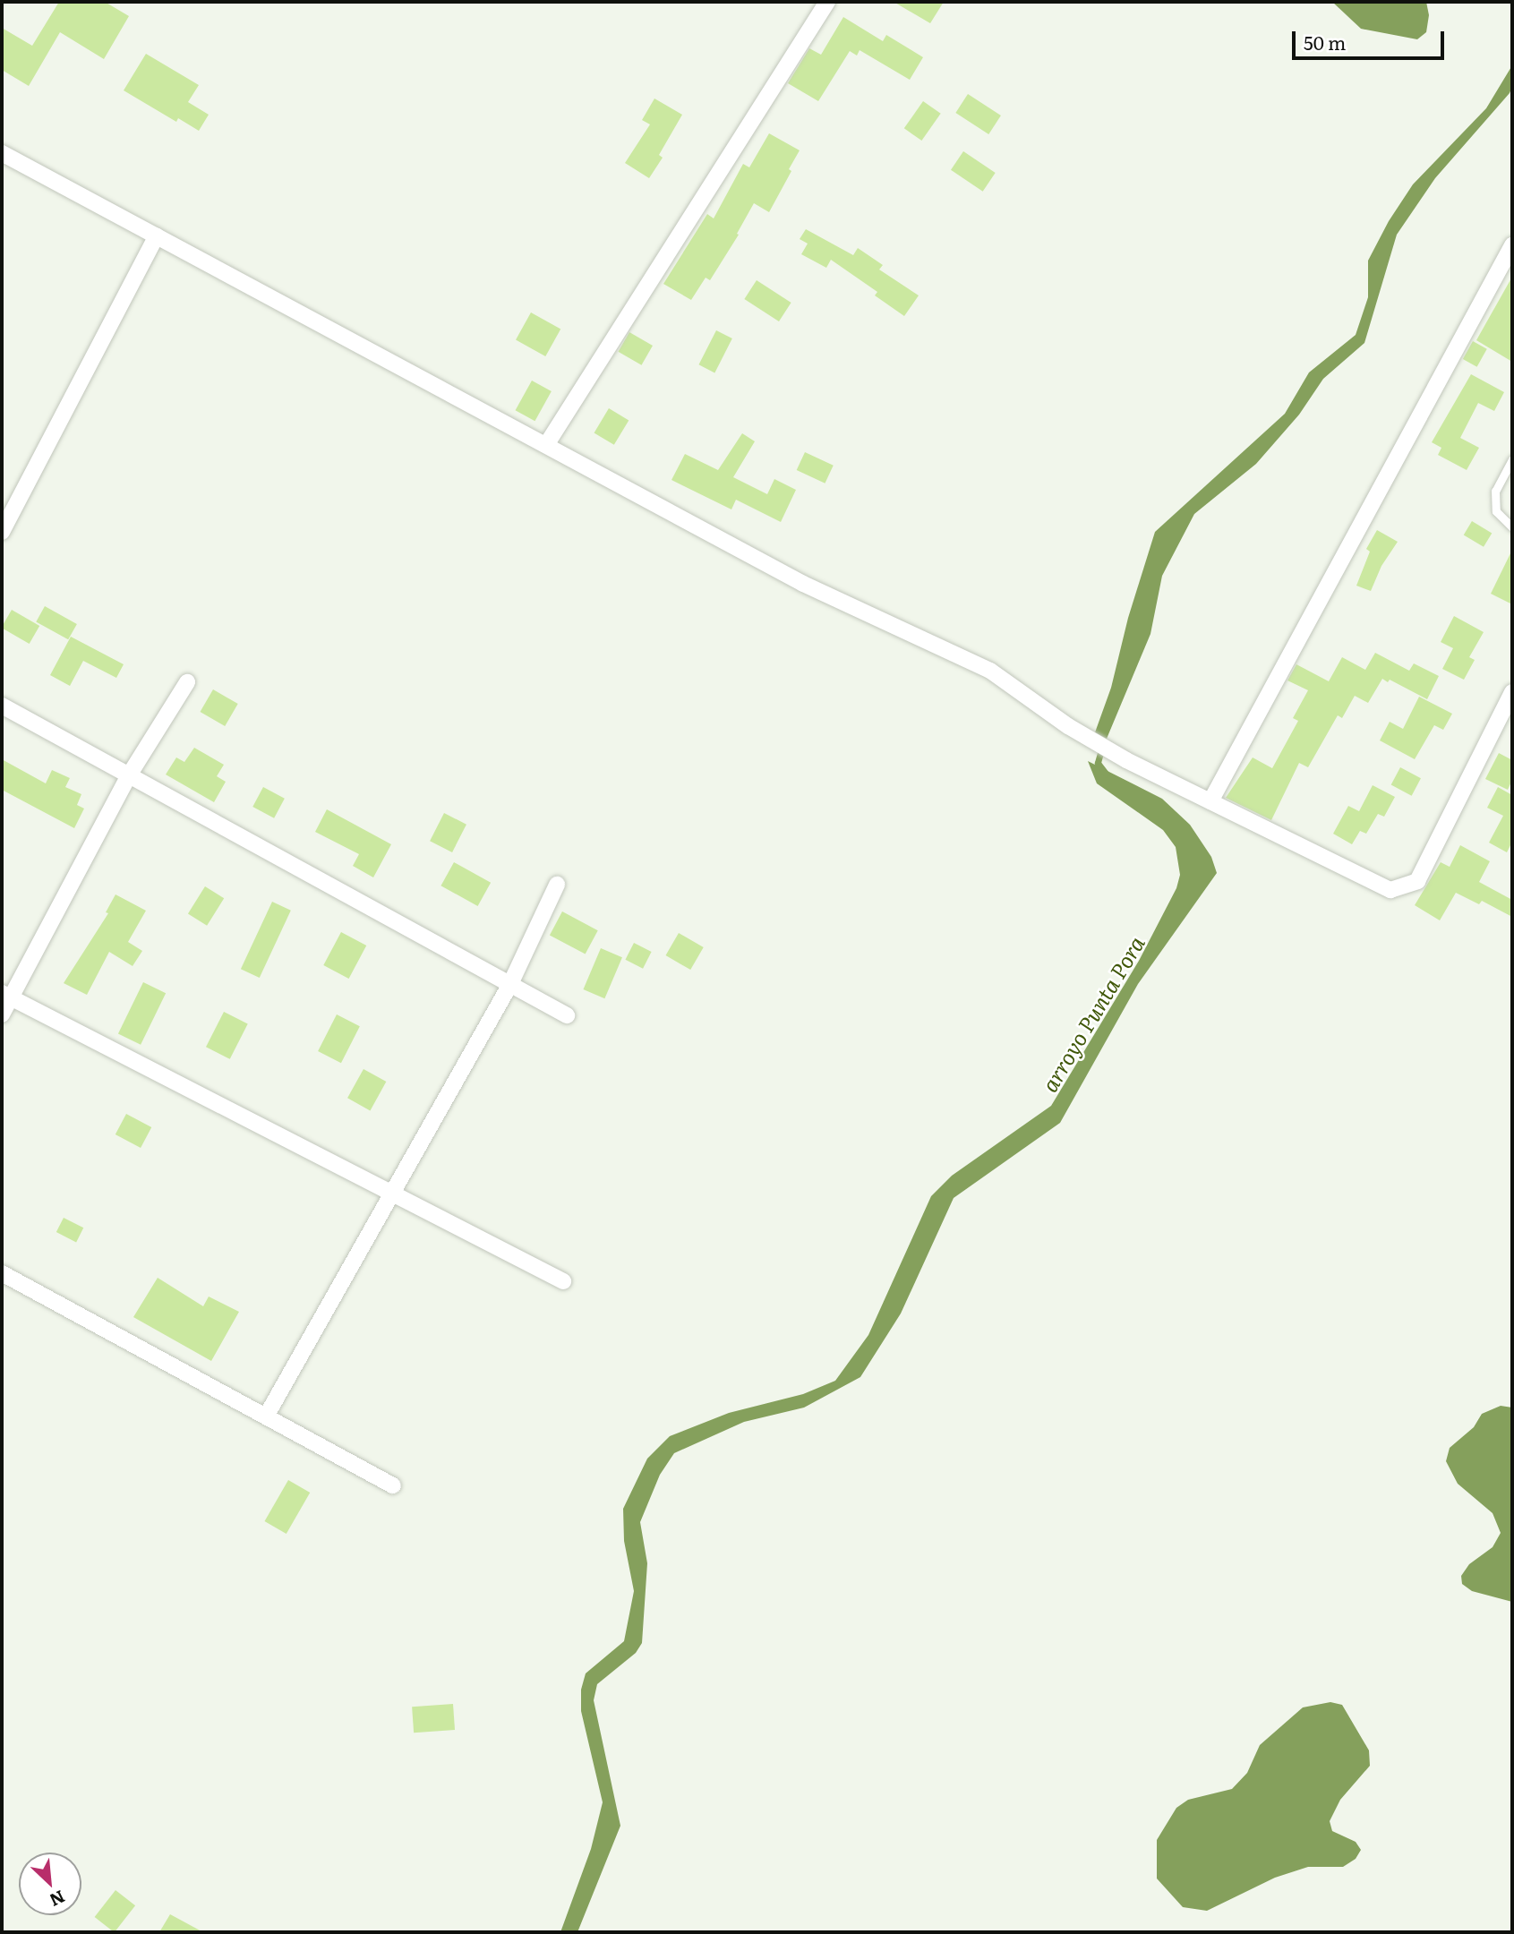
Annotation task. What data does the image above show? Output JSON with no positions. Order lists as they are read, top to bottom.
{
  "water": ["arroyo Punta Pora"],
  "scale_bar": "50 m",
  "north": "bottom right"
}
